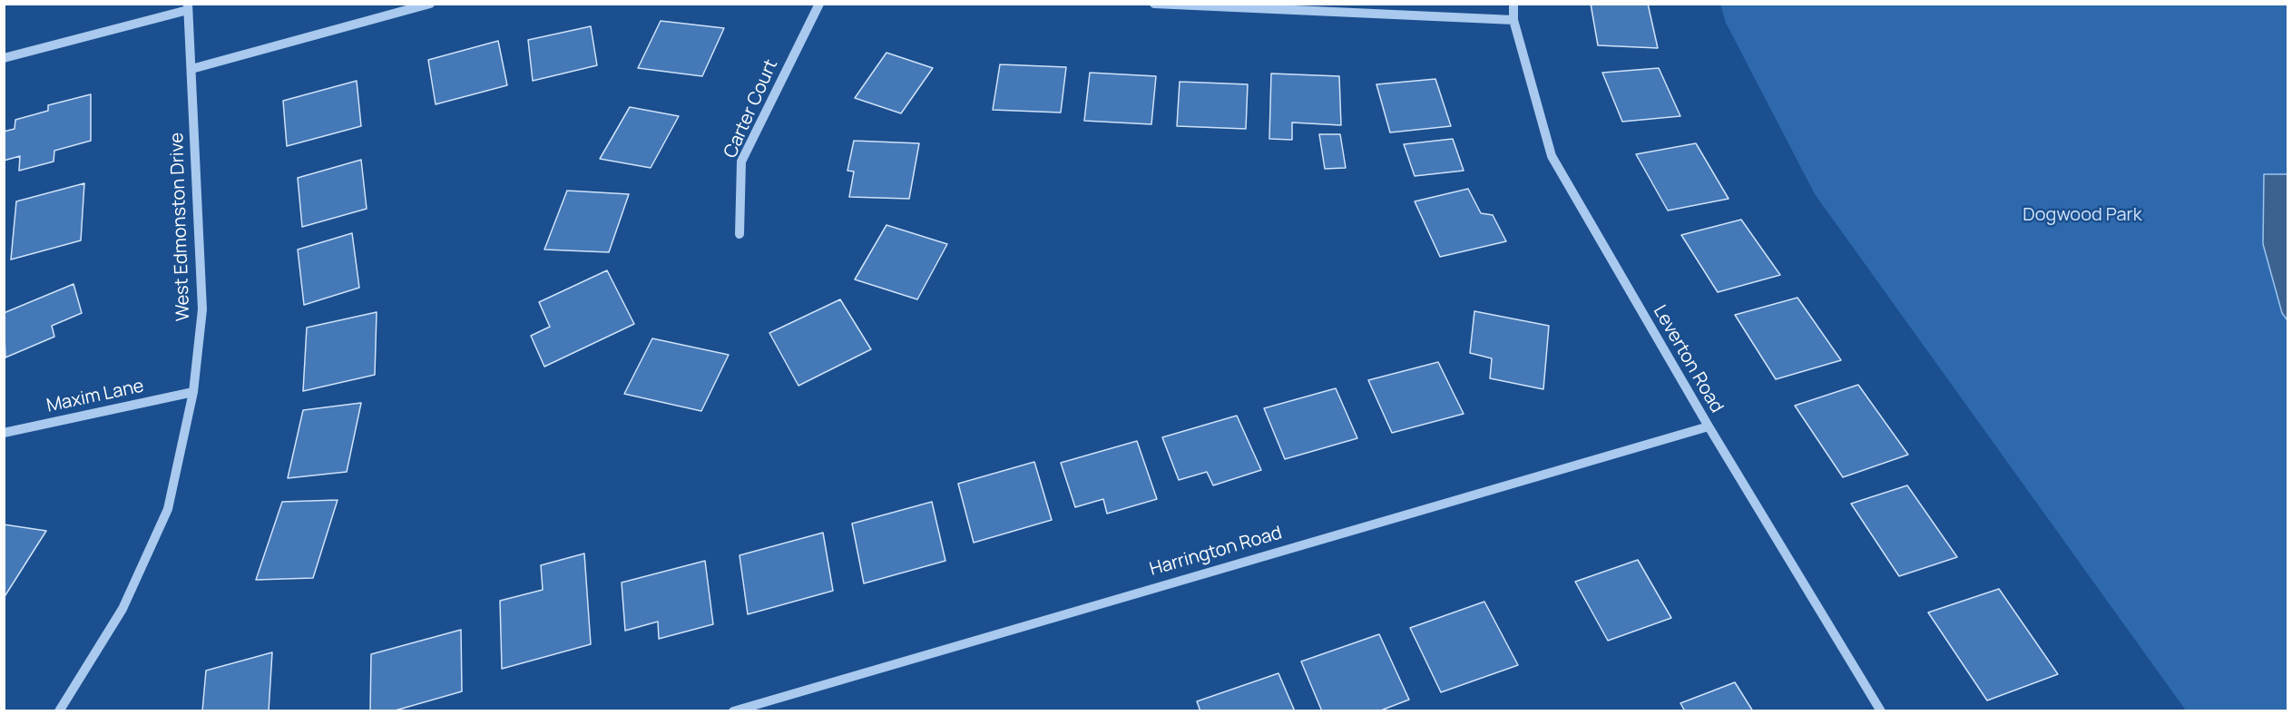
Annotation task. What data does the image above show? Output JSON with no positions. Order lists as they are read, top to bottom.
{
  "streets": {
    "street": [
      "Carter Court",
      "West Edmonston Drive",
      "Leverton Road",
      "Maxim Lane",
      "Harrington Road"
    ]
  },
  "crossings": [
    ["West Edmonston Drive", "Maxim Lane"],
    ["Leverton Road", "Harrington Road"]
  ],
  "parks": ["Dogwood Park"]
}
